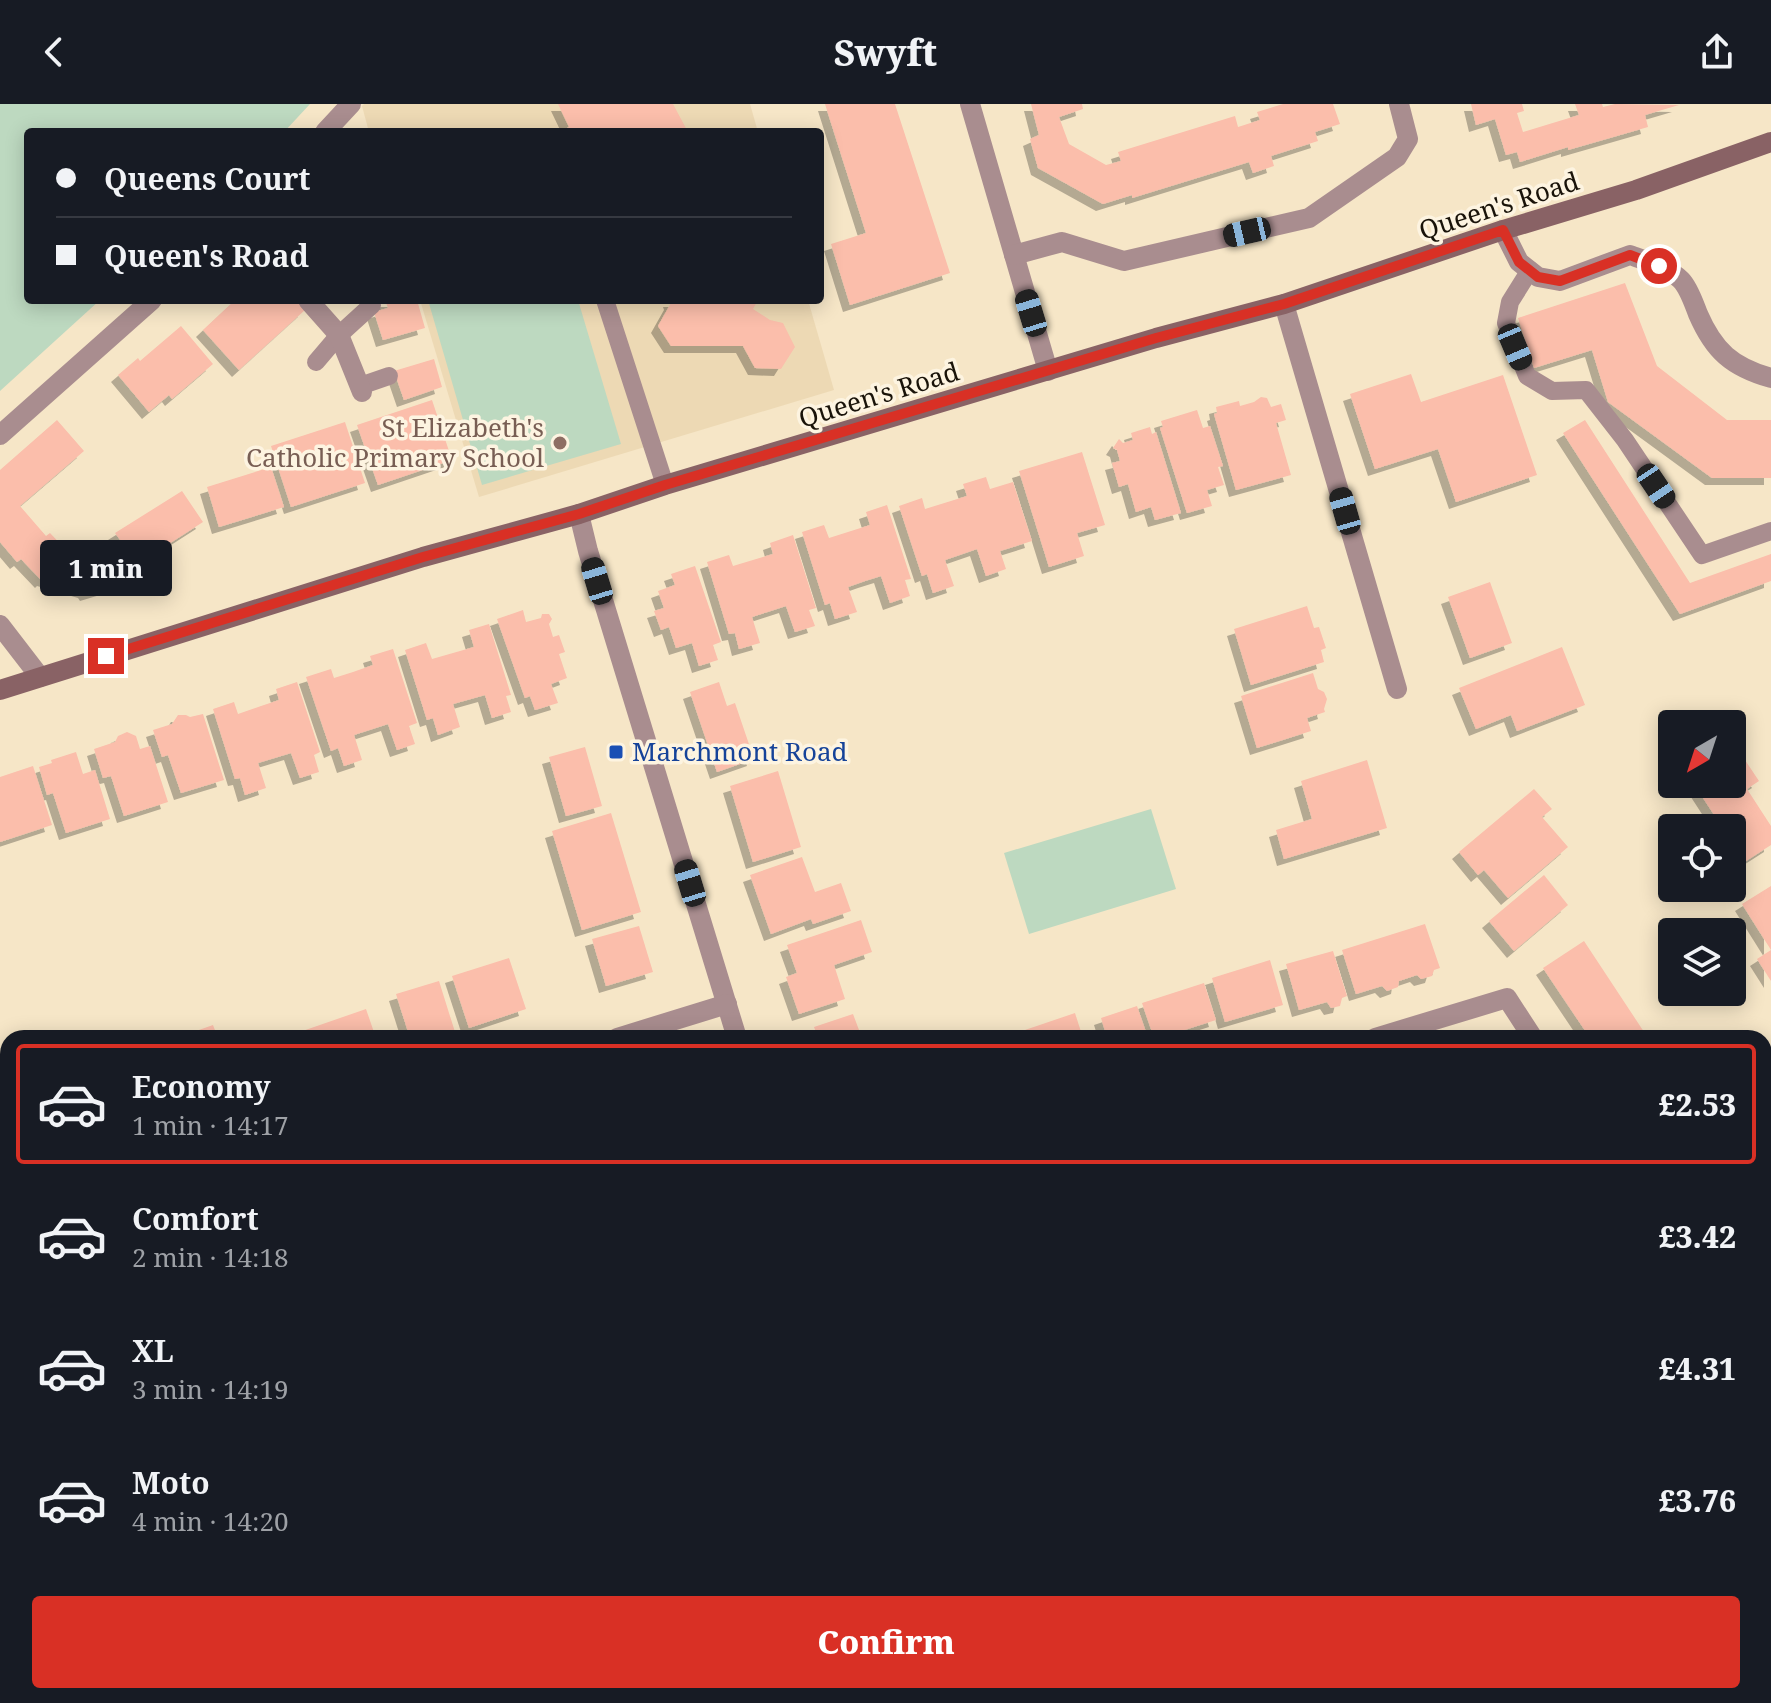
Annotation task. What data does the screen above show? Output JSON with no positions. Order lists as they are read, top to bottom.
{
  "streets": {
    "main road": ["Queen's Road"]
  },
  "places": {
    "other": ["St Elizabeth's Catholic Primary School"],
    "transit": ["Marchmont Road"]
  },
  "north": "bottom left",
  "page": {
    "header": "Swyft",
    "banner": ["Queens Court", "Queen's Road"],
    "bubble": "1 min",
    "list": [
      {
        "name": "Economy",
        "note": "1 min · 14:17",
        "value": "£2.53"
      },
      {
        "name": "Comfort",
        "note": "2 min · 14:18",
        "value": "£3.42"
      },
      {
        "name": "XL",
        "note": "3 min · 14:19",
        "value": "£4.31"
      },
      {
        "name": "Moto",
        "note": "4 min · 14:20",
        "value": "£3.76"
      }
    ],
    "buttons": "Confirm"
  }
}
